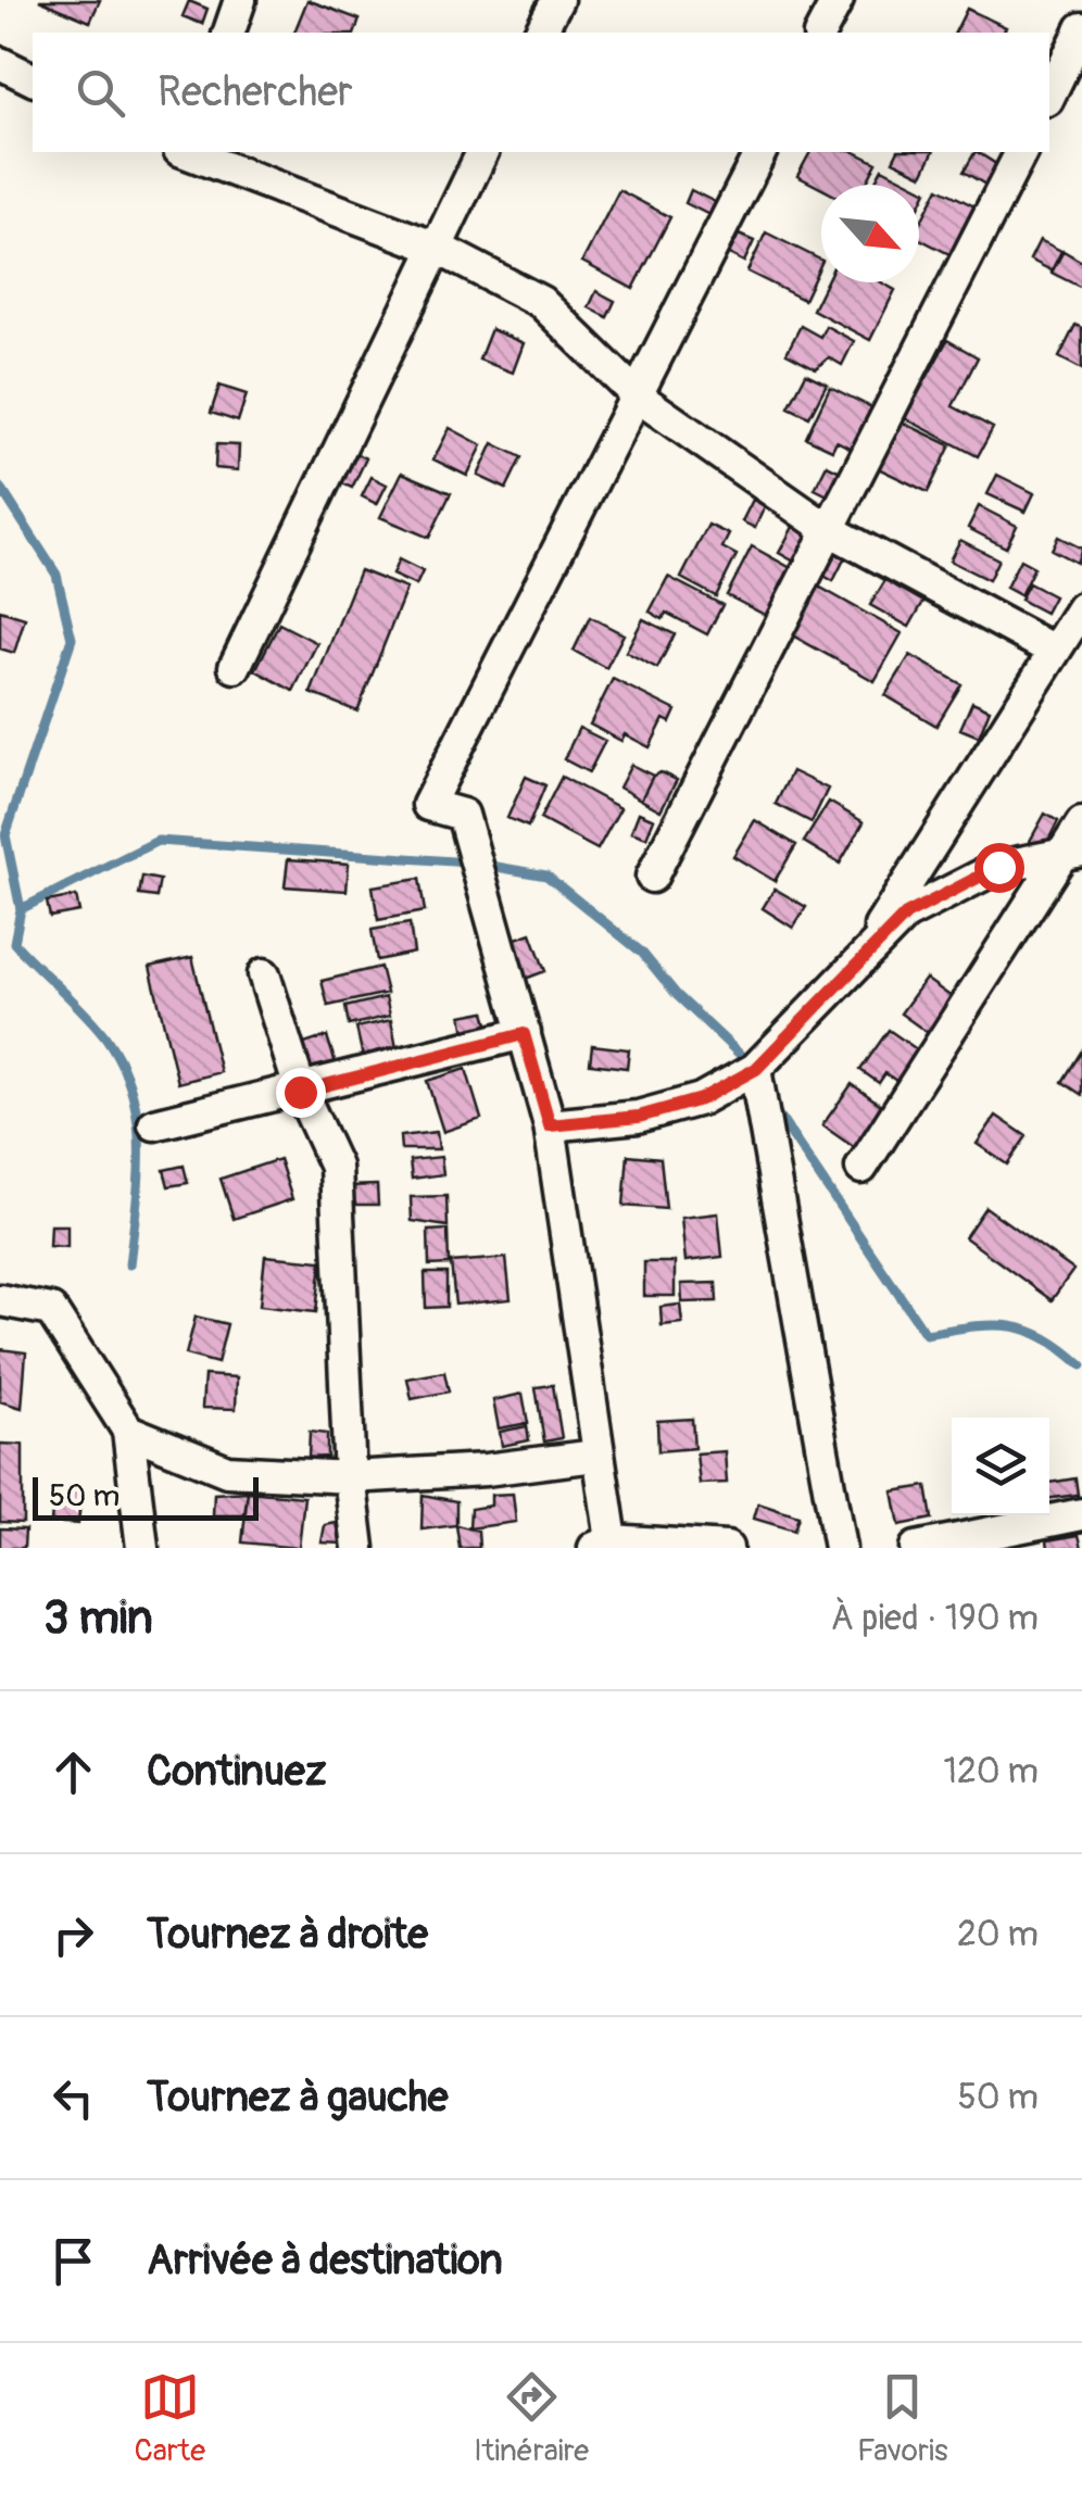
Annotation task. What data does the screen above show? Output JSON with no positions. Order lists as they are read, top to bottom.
{
  "scale_bar": "50 m",
  "north": "bottom right",
  "page": {
    "search": "Rechercher",
    "scale": "50 m",
    "heading": ["3 min", "À pied · 190 m"],
    "list": [
      ["Continuez", "120 m"],
      ["Tournez à droite", "20 m"],
      ["Tournez à gauche", "50 m"],
      "Arrivée à destination"
    ],
    "nav": ["Carte", "Itinéraire", "Favoris"]
  }
}
